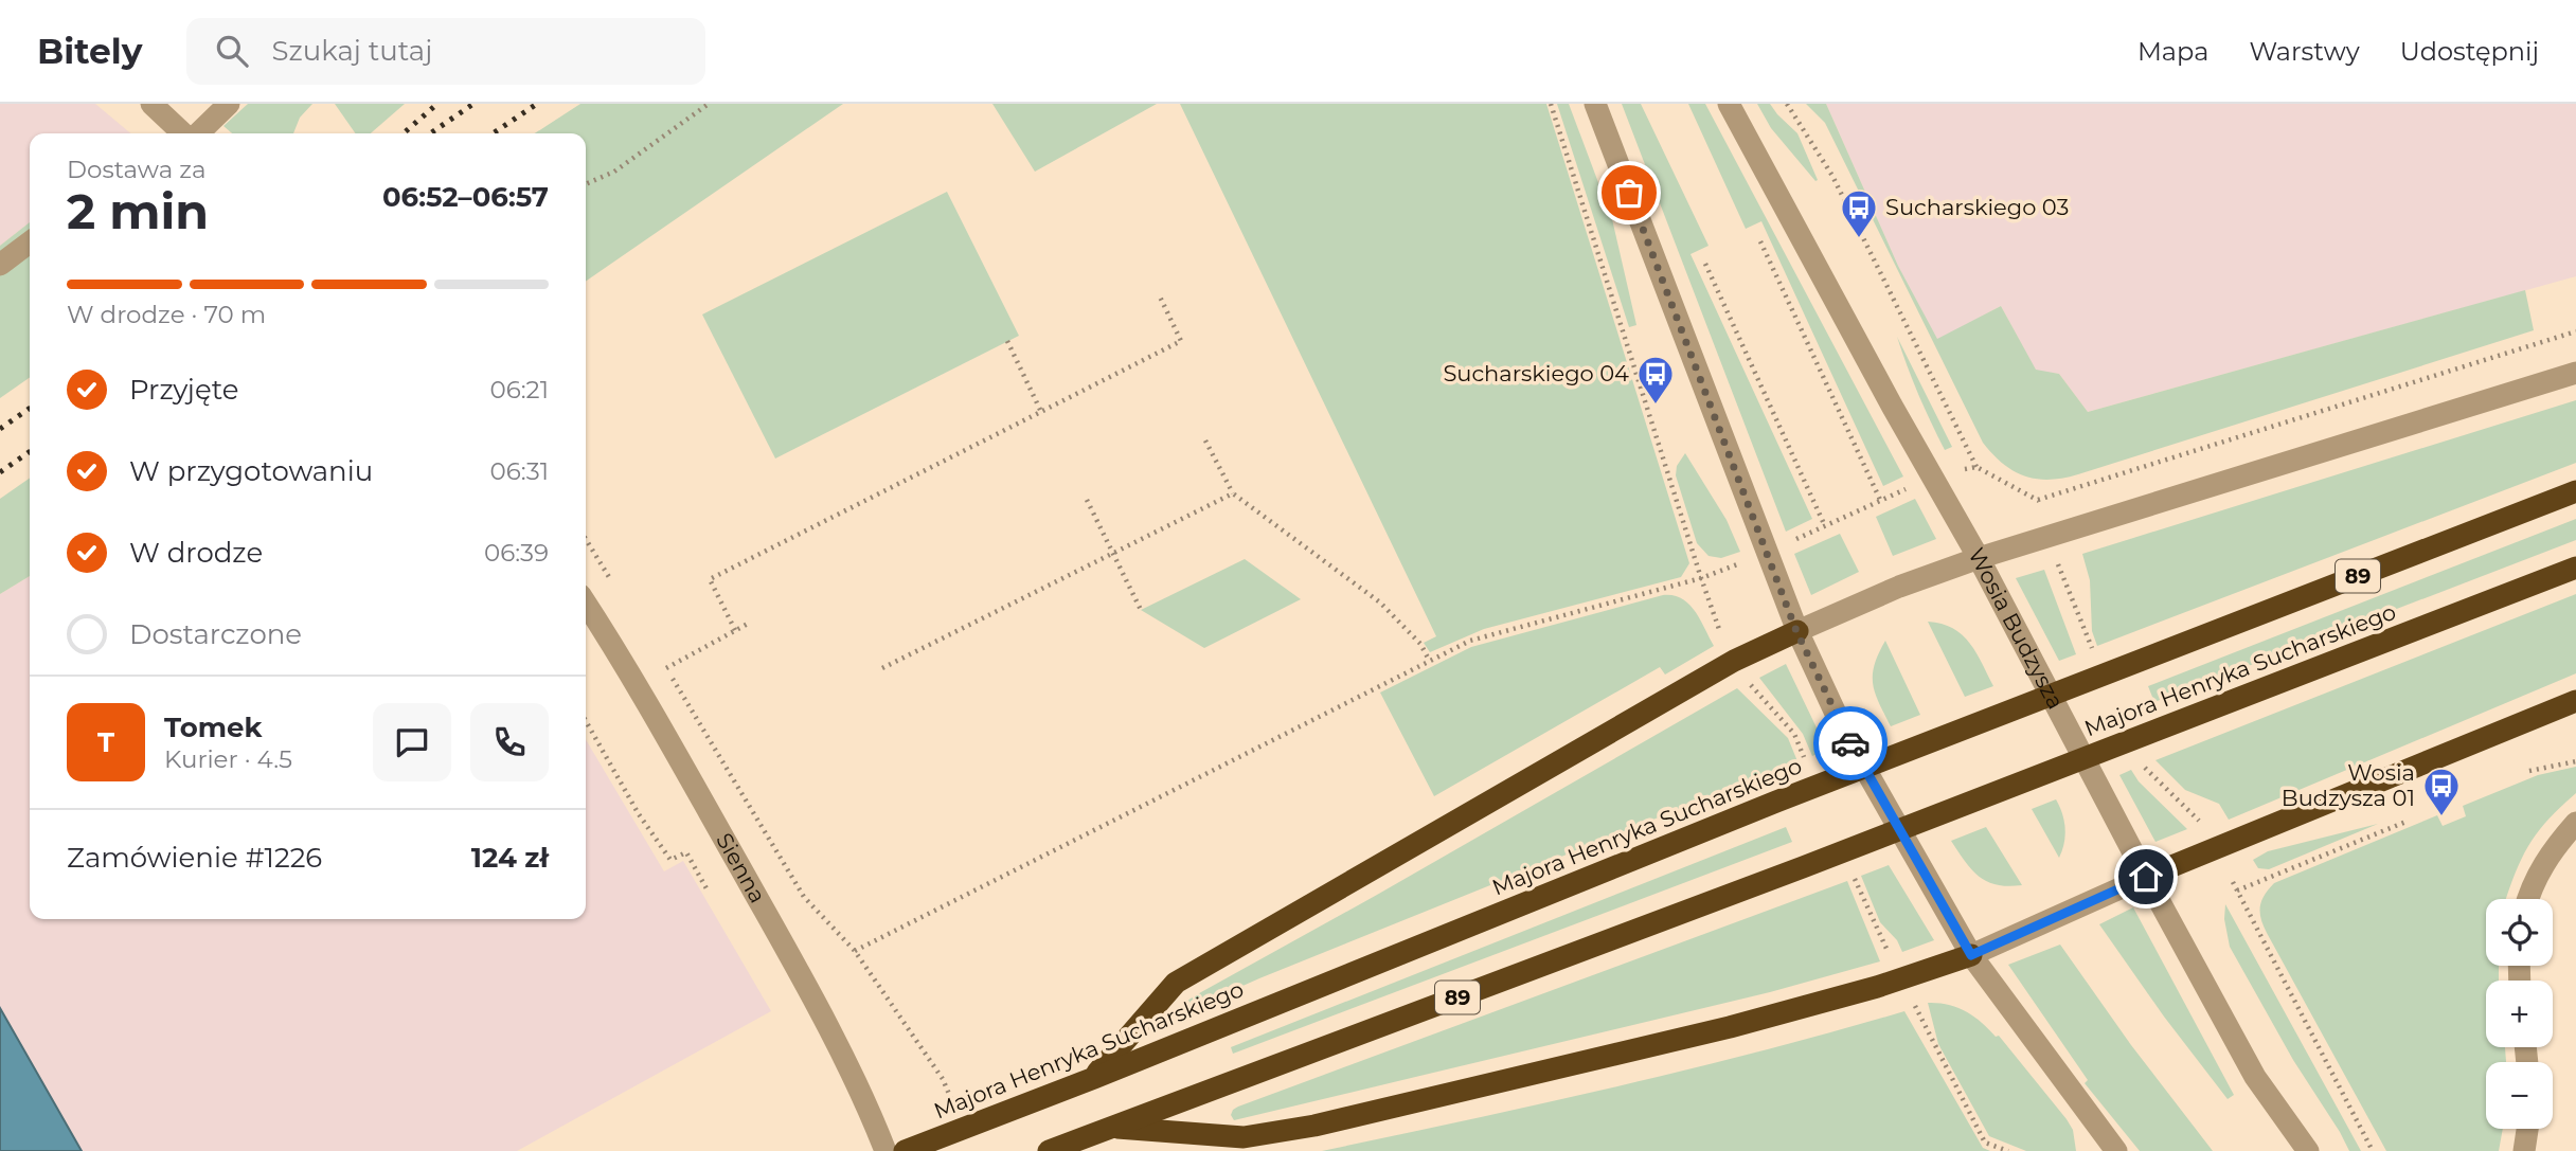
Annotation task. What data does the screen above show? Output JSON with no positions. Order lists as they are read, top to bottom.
{
  "streets": {
    "highway": ["89", "Majora Henryka Sucharskiego"],
    "street": ["Wosia Budzysza", "Sienna"]
  },
  "places": {
    "bus stop": ["Sucharskiego 03", "Sucharskiego 04", "Wosia Budzysza 01"]
  },
  "page": {
    "header": "Bitely",
    "search": "Szukaj tutaj",
    "nav": ["Mapa", "Warstwy", "Udostępnij"],
    "heading": ["2 min", "Dostawa za", "06:52–06:57"],
    "panel": [
      "Tomek",
      "Kurier · 4.5",
      "Zamówienie #1226",
      "124 zł"
    ],
    "bar": "W drodze · 70 m",
    "list": [
      ["Przyjęte", "06:21"],
      ["W przygotowaniu", "06:31"],
      ["W drodze", "06:39"],
      "Dostarczone"
    ],
    "round": "T",
    "map_buttons": ["+", "−"]
  }
}
